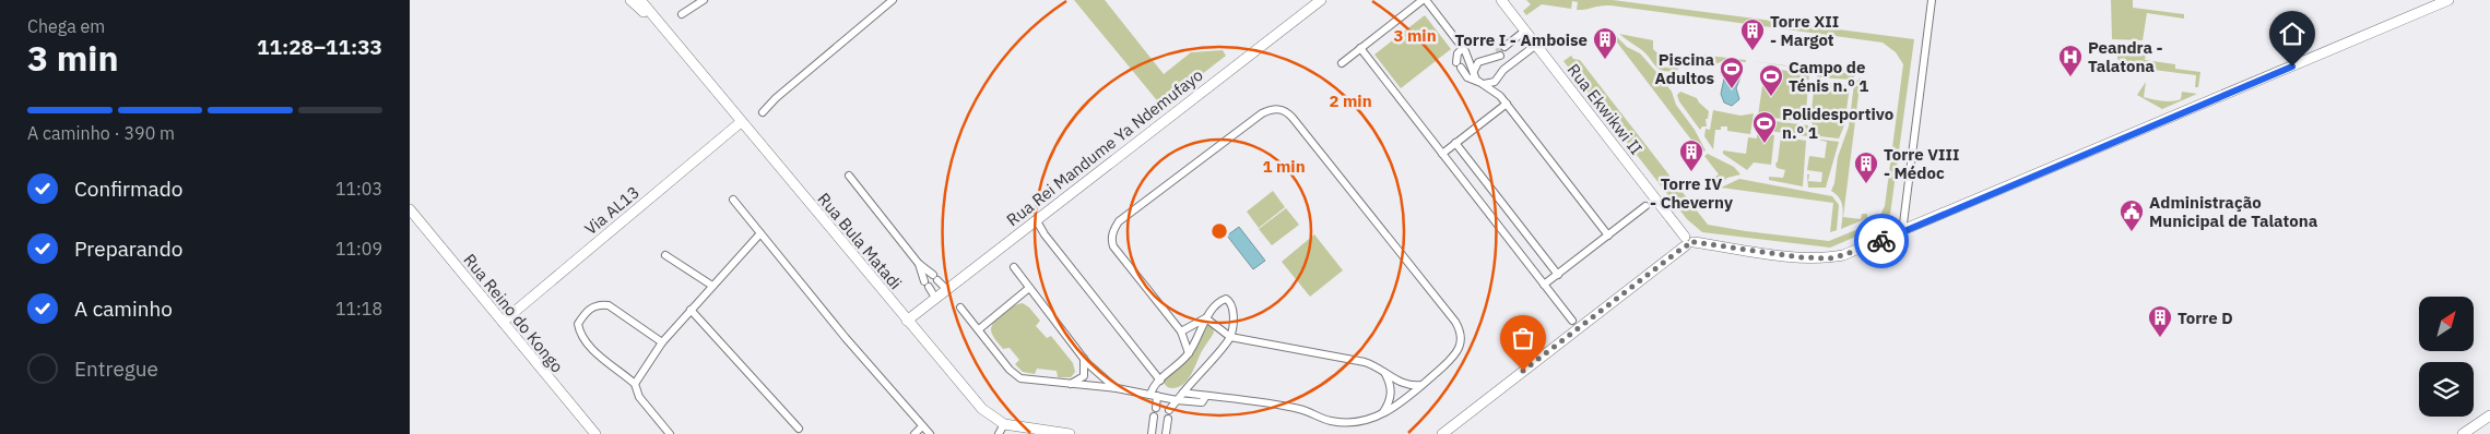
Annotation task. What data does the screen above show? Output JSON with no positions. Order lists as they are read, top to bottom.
{
  "streets": {
    "street": [
      "Rua Ekwikwi II",
      "Rua Rei Mandume Ya Ndemufayo",
      "Via AL13",
      "Rua Bula Matadi",
      "Rua Reino do Kongo"
    ]
  },
  "crossings": [
    ["Rua Rei Mandume Ya Ndemufayo", "Rua Bula Matadi"],
    ["Via AL13", "Rua Bula Matadi"],
    ["Via AL13", "Rua Reino do Kongo"]
  ],
  "places": {
    "building": [
      "Torre XII - Margot",
      "Torre I - Amboise",
      "Torre IV - Cheverny",
      "Torre VIII - Médoc",
      "Torre D"
    ],
    "hospital": ["Peandra - Talatona"],
    "sports": ["Piscina Adultos", "Campo de Ténis n.º 1", "Polidesportivo n.º 1"],
    "public building": ["Administração Municipal de Talatona"]
  },
  "north": "top right",
  "page": {
    "heading": ["3 min", "Chega em", "11:28–11:33"],
    "bar": "A caminho · 390 m",
    "list": [
      ["Confirmado", "11:03"],
      ["Preparando", "11:09"],
      ["A caminho", "11:18"],
      "Entregue"
    ]
  },
  "rings": ["3 min", "2 min", "1 min"]
}
